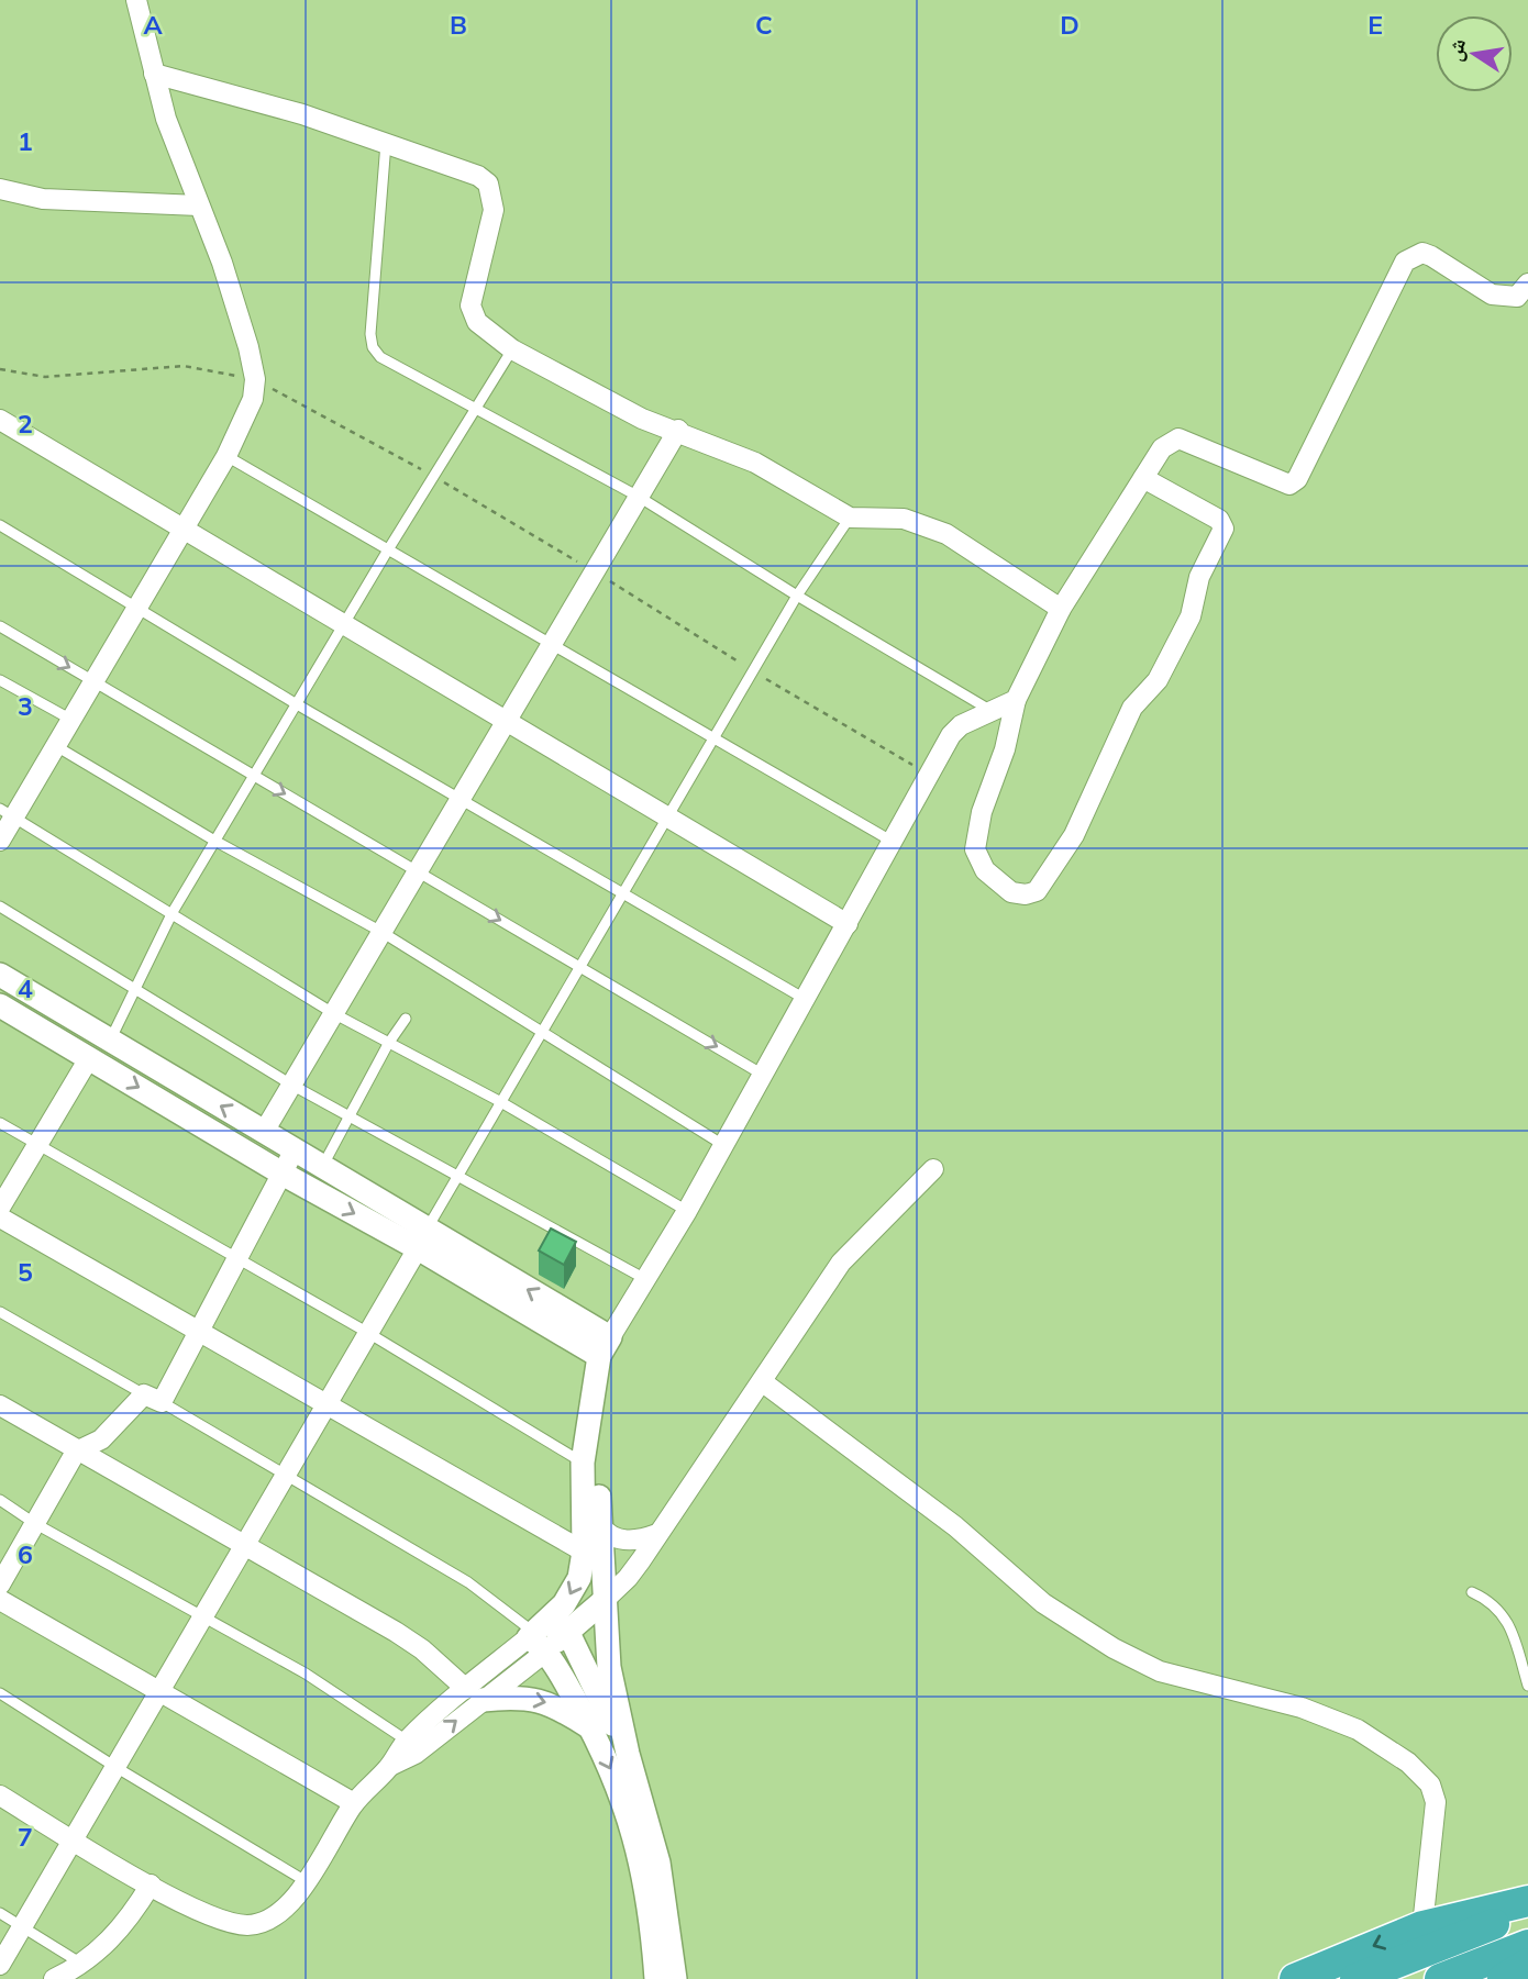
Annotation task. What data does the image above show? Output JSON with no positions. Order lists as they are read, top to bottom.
{
  "north": "left",
  "grid": {
    "columns": [
      "A",
      "B",
      "C",
      "D",
      "E"
    ],
    "rows": [
      "1",
      "2",
      "3",
      "4",
      "5",
      "6",
      "7"
    ]
  }
}
